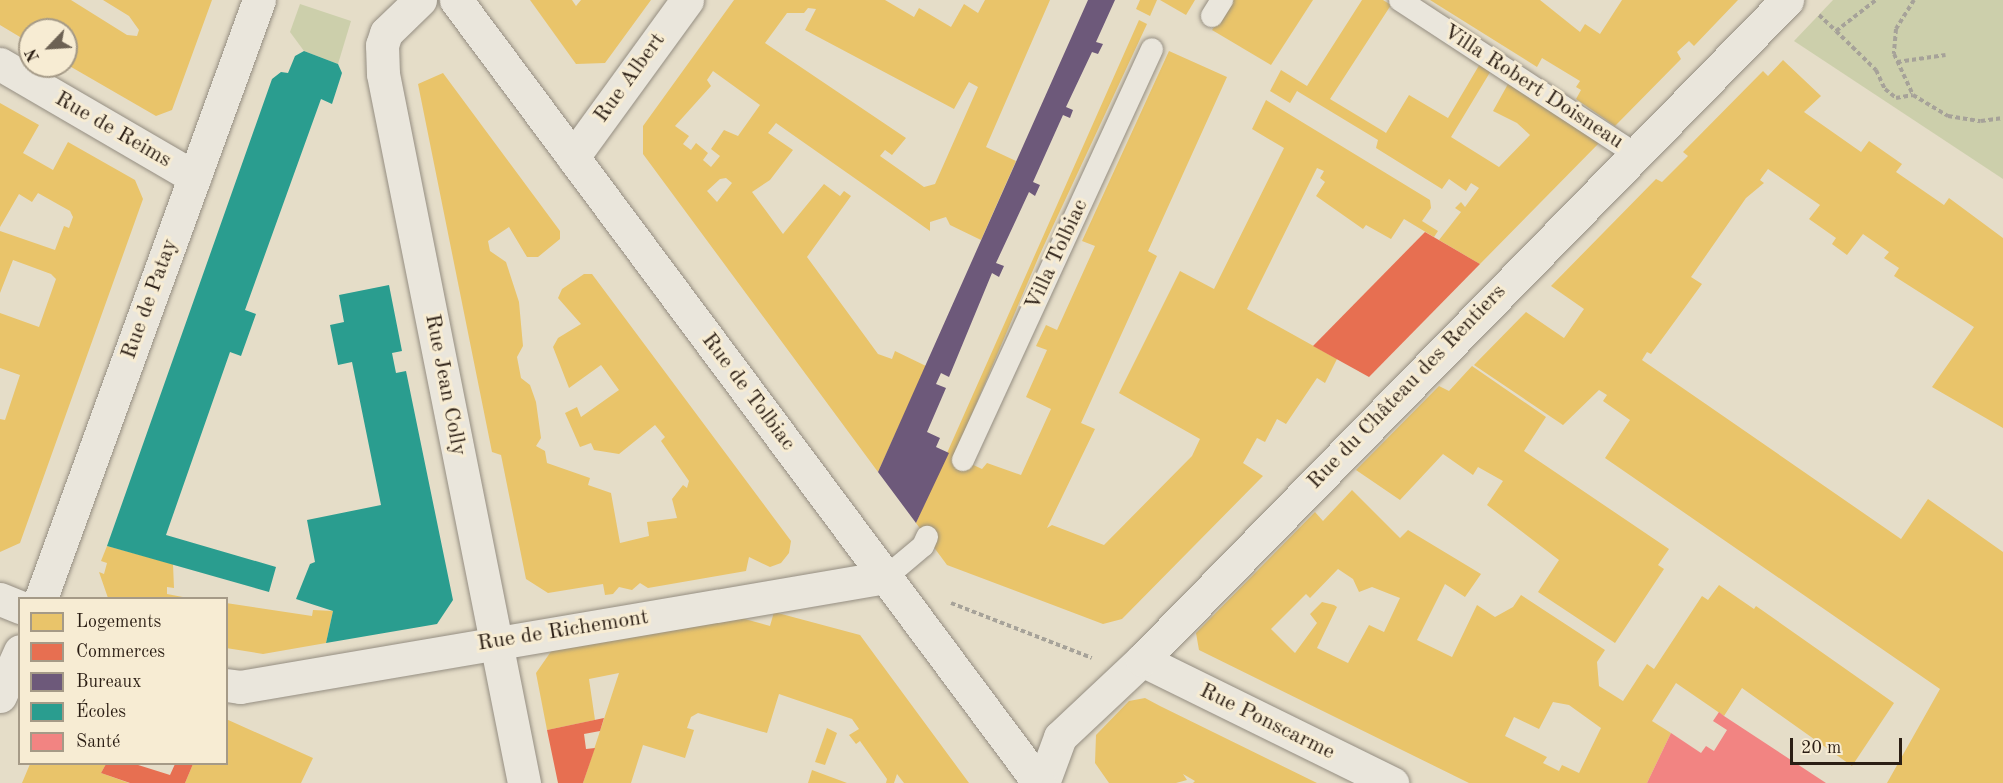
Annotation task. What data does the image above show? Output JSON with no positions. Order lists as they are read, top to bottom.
{
  "streets": {
    "street": [
      "Rue Albert",
      "Rue de Reims",
      "Rue de Patay",
      "Rue Jean Colly",
      "Rue du Château des Rentiers",
      "Rue de Tolbiac",
      "Rue de Richemont",
      "Rue Ponscarme"
    ],
    "lane": ["Villa Robert Doisneau", "Villa Tolbiac"]
  },
  "crossings": [
    ["Rue Albert", "Rue de Tolbiac"],
    ["Villa Robert Doisneau", "Rue du Château des Rentiers"],
    ["Rue de Reims", "Rue de Patay"],
    ["Rue Jean Colly", "Rue de Richemont"],
    ["Rue du Château des Rentiers", "Rue de Tolbiac"],
    ["Rue du Château des Rentiers", "Rue Ponscarme"],
    ["Rue de Tolbiac", "Rue de Richemont"]
  ],
  "legend": [
    "Logements",
    "Commerces",
    "Bureaux",
    "Écoles",
    "Santé"
  ],
  "scale_bar": "20 m",
  "north": "bottom left"
}
